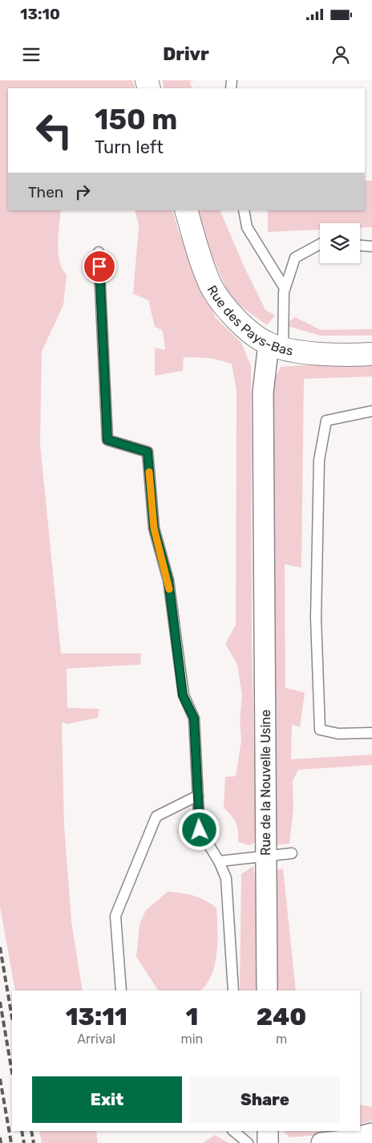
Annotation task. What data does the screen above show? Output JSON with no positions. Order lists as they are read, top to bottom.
{
  "streets": {
    "street": ["Rue des Pays-Bas", "Rue de la Nouvelle Usine"]
  },
  "crossings": [
    ["Rue des Pays-Bas", "Rue de la Nouvelle Usine"]
  ],
  "page": {
    "status": "13:10",
    "header": "Drivr",
    "turn": ["150 m", "Turn left"],
    "then": "Then",
    "eta": [
      "13:11",
      "Arrival",
      "1",
      "min",
      "240",
      "m"
    ],
    "buttons": ["Exit", "Share"]
  }
}
